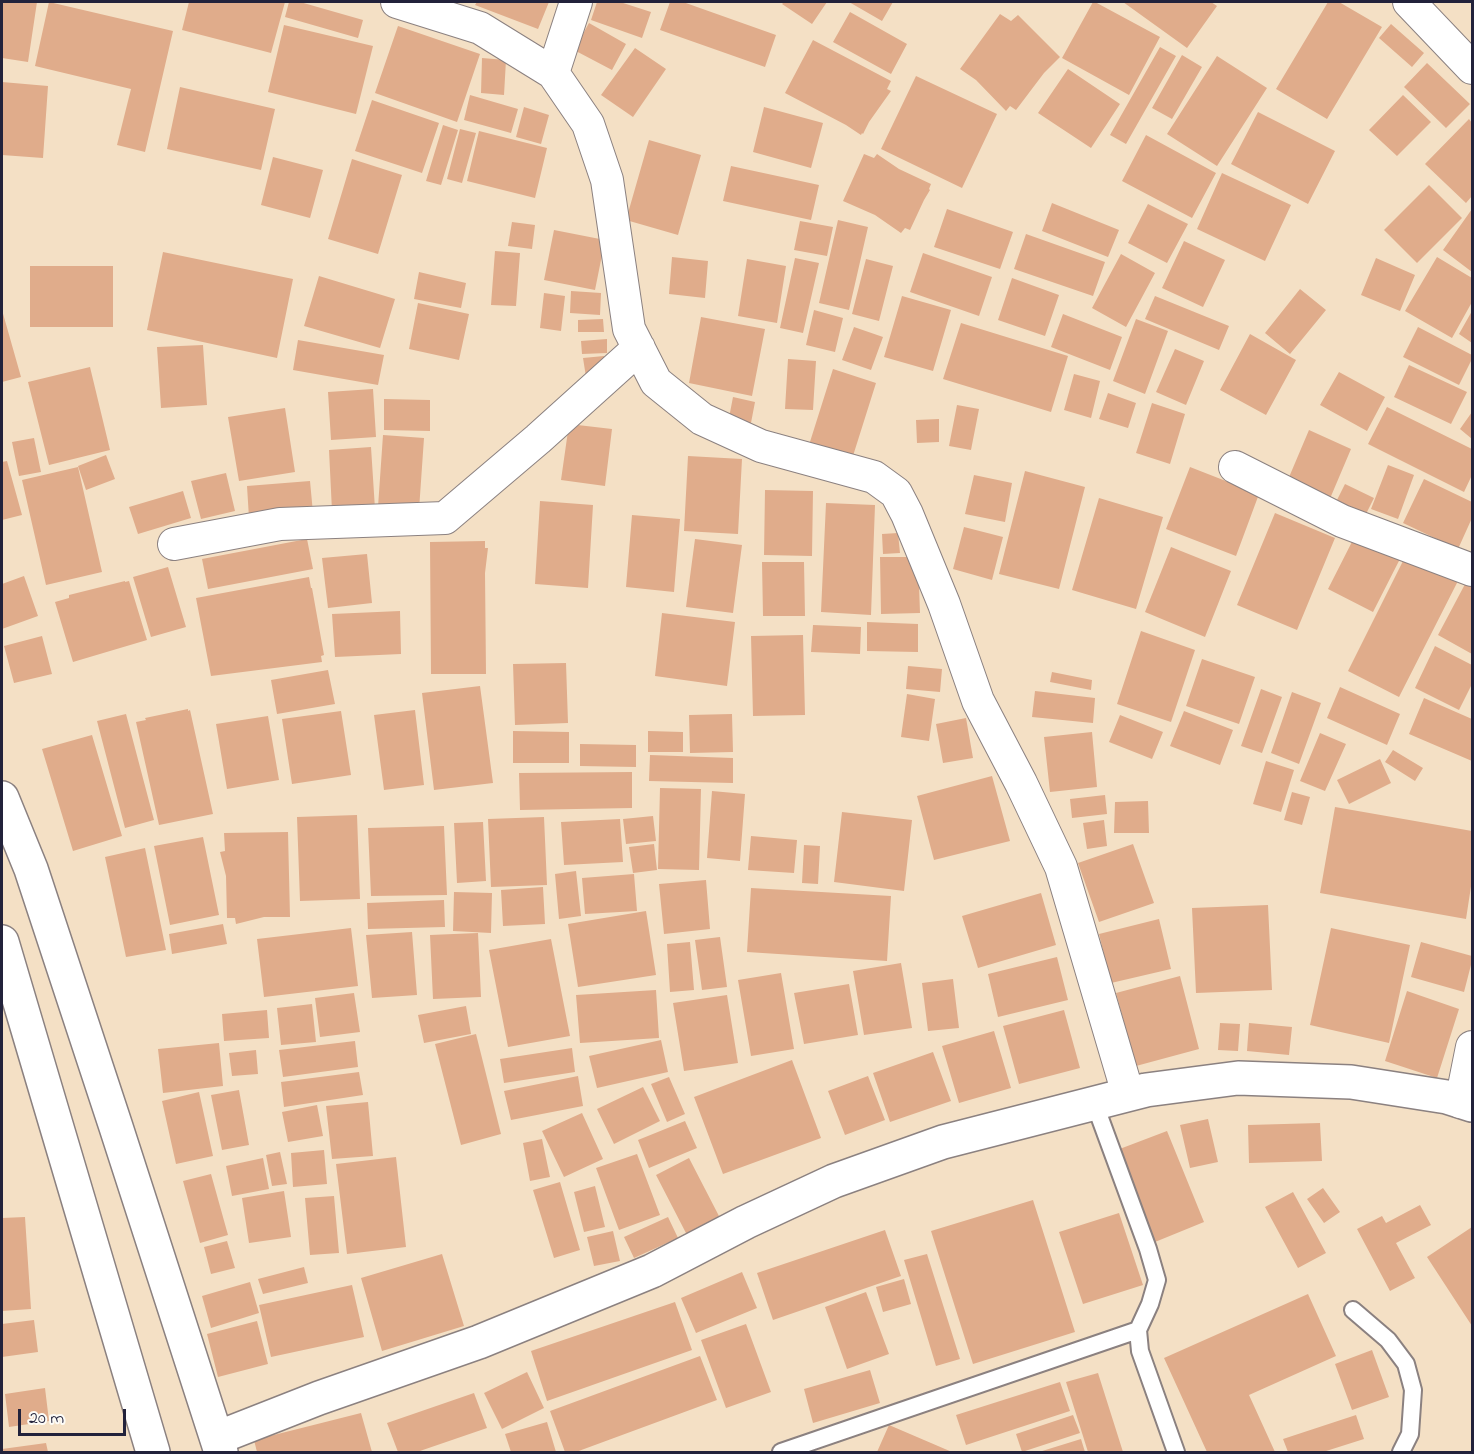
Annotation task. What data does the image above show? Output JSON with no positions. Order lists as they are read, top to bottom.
{
  "scale_bar": "20 m"
}
